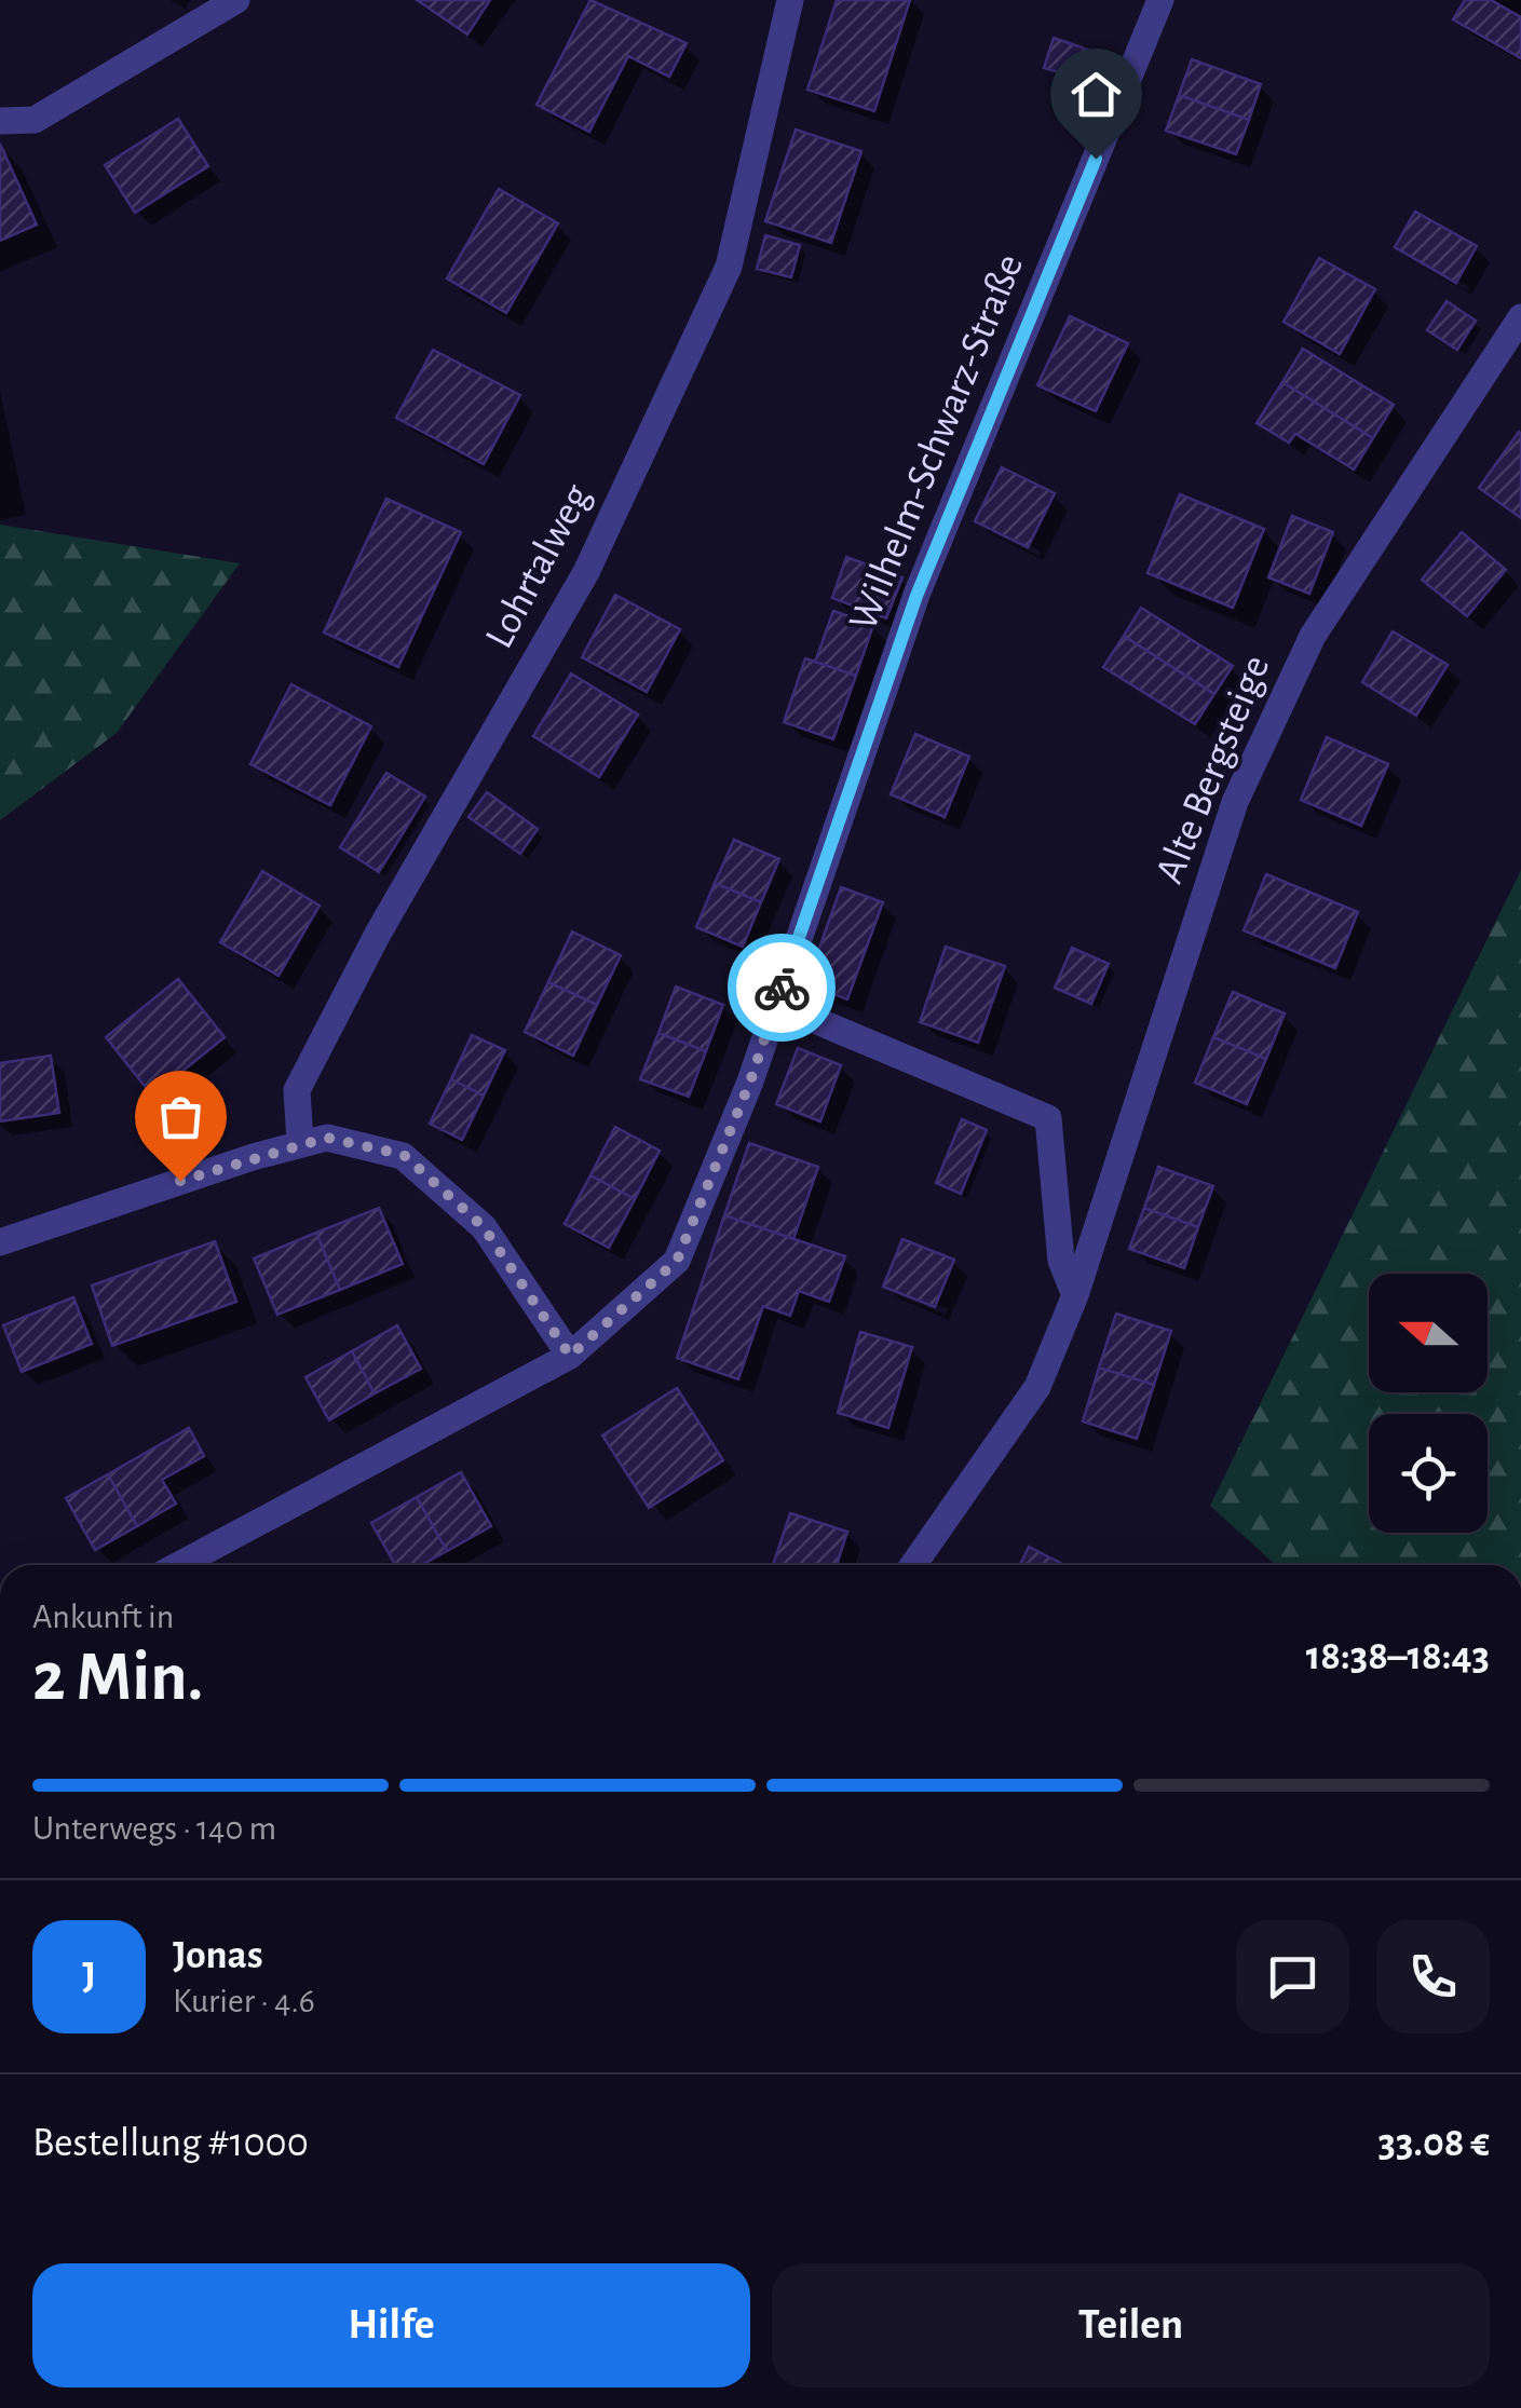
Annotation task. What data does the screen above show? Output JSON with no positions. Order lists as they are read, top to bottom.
{
  "streets": {
    "street": ["Wilhelm-Schwarz-Straße", "Lohrtalweg", "Alte Bergsteige"]
  },
  "north": "left",
  "page": {
    "heading": ["2 Min.", "Ankunft in", "18:38–18:43"],
    "panel": [
      "Jonas",
      "Kurier · 4.6",
      "Bestellung #1000",
      "33.08 €"
    ],
    "bar": "Unterwegs · 140 m",
    "round": "J",
    "buttons": ["Hilfe", "Teilen"]
  }
}
